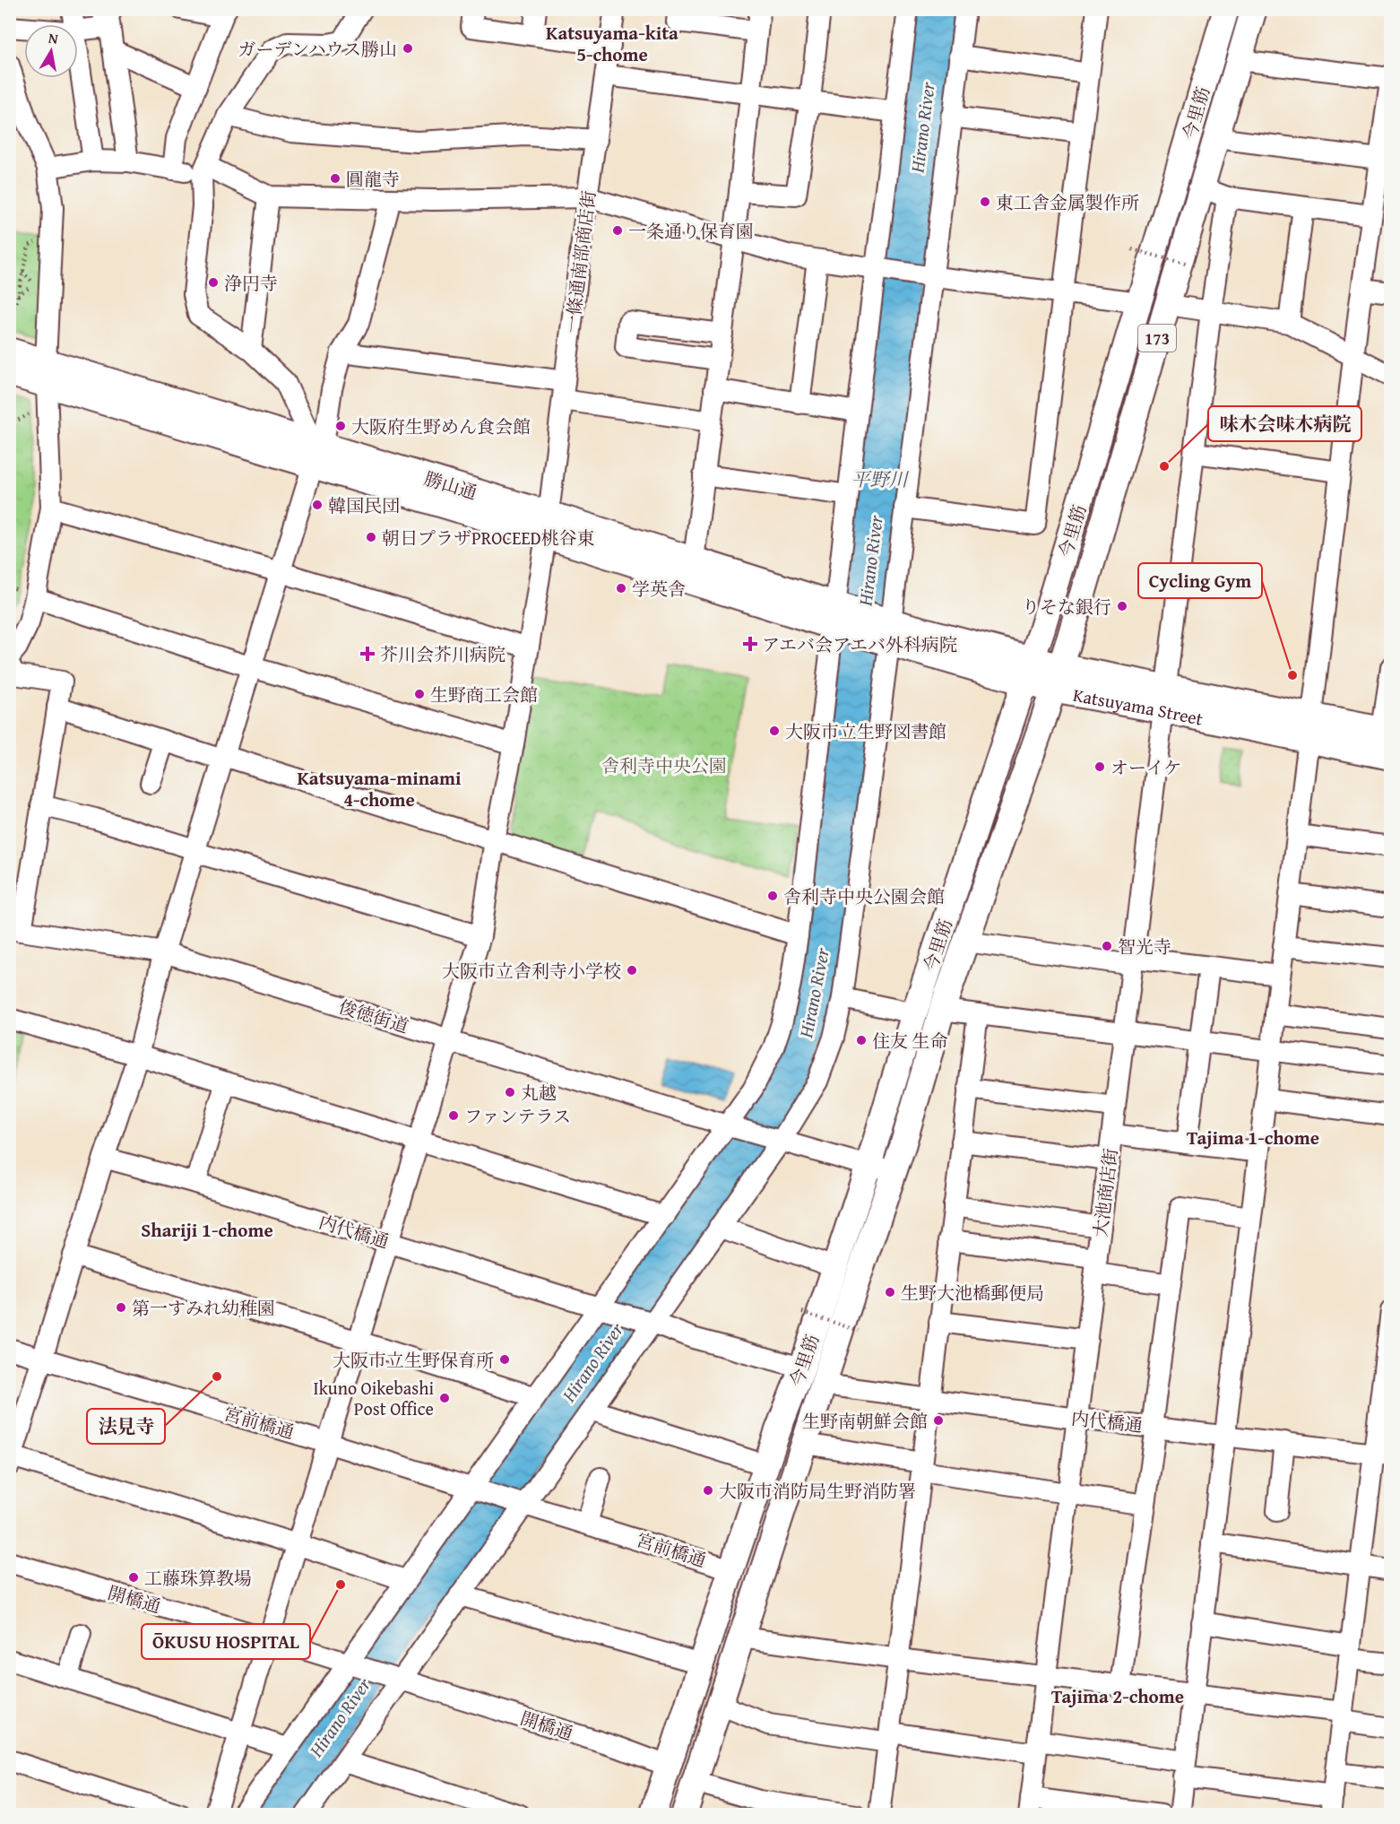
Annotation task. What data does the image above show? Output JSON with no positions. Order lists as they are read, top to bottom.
{
  "streets": {
    "main road": [
      "今里筋",
      "173",
      "勝山通",
      "Katsuyama Street"
    ],
    "street": [
      "一條通南部商店街",
      "俊徳街道",
      "大池商店街",
      "内代橋通",
      "宮前橋通",
      "開橋通"
    ]
  },
  "crossings": [
    ["今里筋", "Katsuyama Street"],
    ["今里筋", "俊徳街道"],
    ["今里筋", "内代橋通"],
    ["今里筋", "宮前橋通"],
    ["今里筋", "開橋通"],
    ["一條通南部商店街", "勝山通"],
    ["一條通南部商店街", "俊徳街道"],
    ["一條通南部商店街", "内代橋通"],
    ["一條通南部商店街", "宮前橋通"],
    ["一條通南部商店街", "開橋通"],
    ["勝山通", "Katsuyama Street"],
    ["Katsuyama Street", "大池商店街"],
    ["大池商店街", "内代橋通"]
  ],
  "districts": [
    "Katsuyama-kita 5-chome",
    "Katsuyama-minami 4-chome",
    "Tajima 1-chome",
    "Shariji 1-chome",
    "Tajima 2-chome"
  ],
  "water": ["Hirano River", "平野川"],
  "parks": ["舎利寺中央公園"],
  "places": {
    "other": [
      "ガーデンハウス勝山",
      "圓龍寺",
      "東工舎金属製作所",
      "一条通り保育園",
      "浄円寺",
      "大阪府生野めん食会館",
      "味木会味木病院",
      "韓国民団",
      "朝日プラザPROCEED桃谷東",
      "学英舎",
      "りそな銀行",
      "Cycling Gym",
      "生野商工会館",
      "大阪市立生野図書館",
      "オーイケ",
      "舎利寺中央公園会館",
      "智光寺",
      "大阪市立舎利寺小学校",
      "住友 生命",
      "丸越",
      "ファンテラス",
      "生野大池橋郵便局",
      "第一すみれ幼稚園",
      "大阪市立生野保育所",
      "法見寺",
      "Ikuno Oikebashi Post Office",
      "生野南朝鮮会館",
      "大阪市消防局生野消防署",
      "工藤珠算教場",
      "ŌKUSU HOSPITAL"
    ],
    "health": ["アエバ会アエバ外科病院", "芥川会芥川病院"]
  },
  "north": "top"
}
